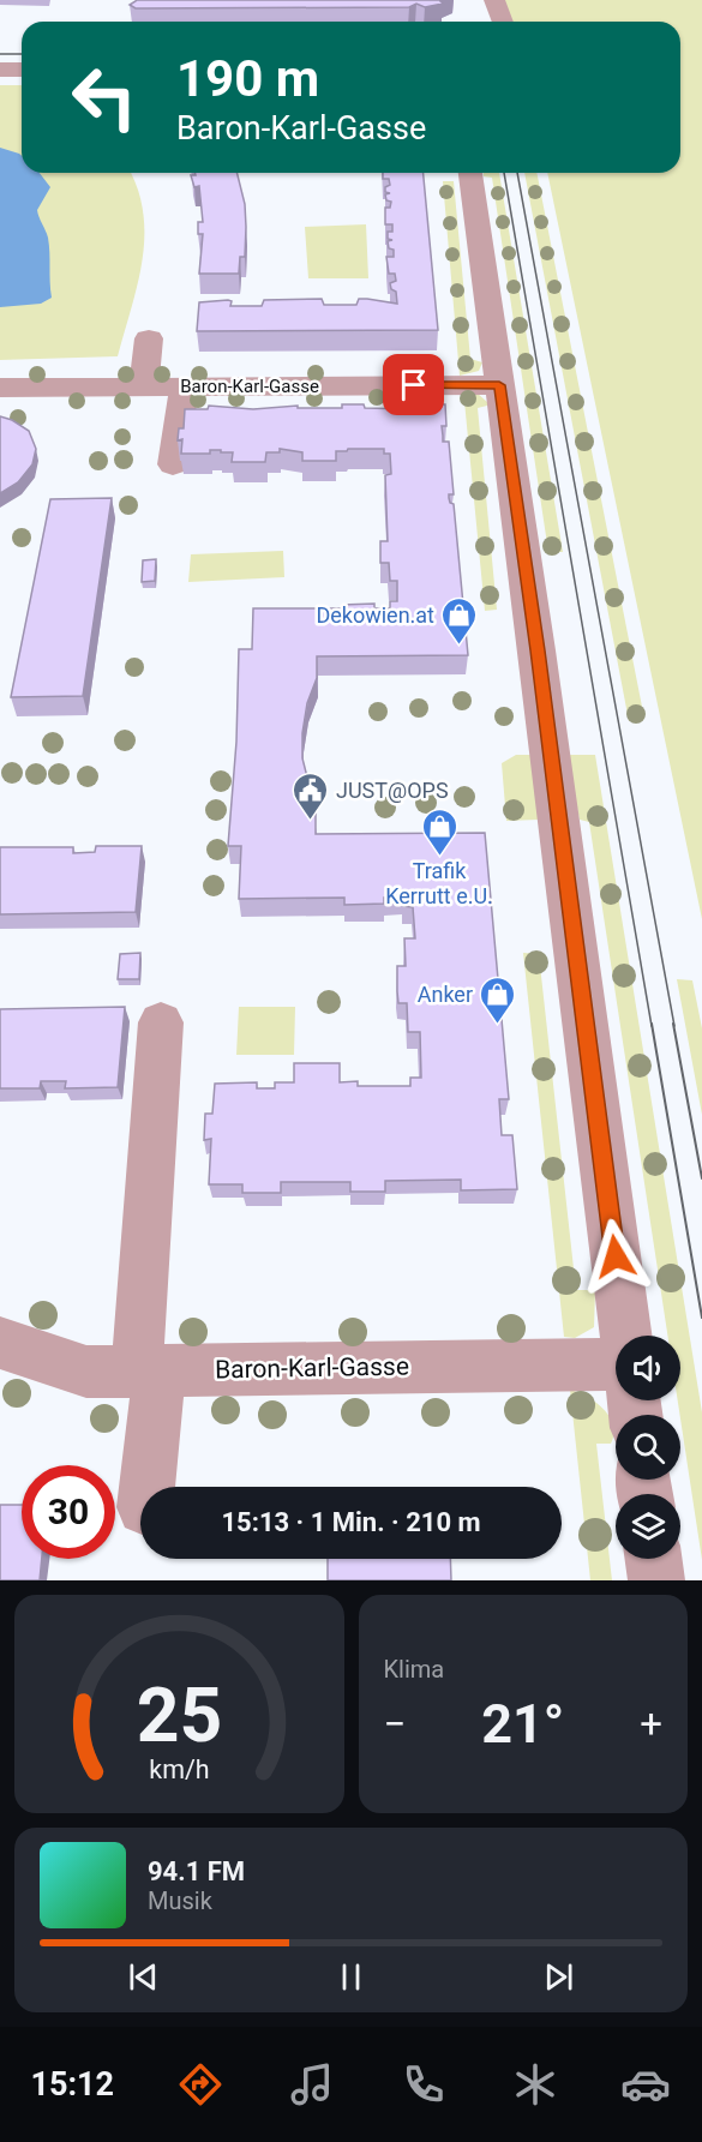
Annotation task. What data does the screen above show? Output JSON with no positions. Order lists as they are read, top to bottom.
{
  "streets": {
    "street": ["Baron-Karl-Gasse"]
  },
  "places": {
    "shop": ["Dekowien.at", "Trafik Kerrutt e.U.", "Anker"],
    "public building": ["JUST@OPS"]
  },
  "page": {
    "turn": ["190 m", "Baron-Karl-Gasse"],
    "limit": "30",
    "trip": "15:13 · 1 Min. · 210 m",
    "tile": "Klima",
    "heat": ["−", "21°", "+"],
    "song": ["94.1 FM", "Musik"],
    "tabs": "15:12",
    "gauge": ["25", "km/h"]
  }
}
